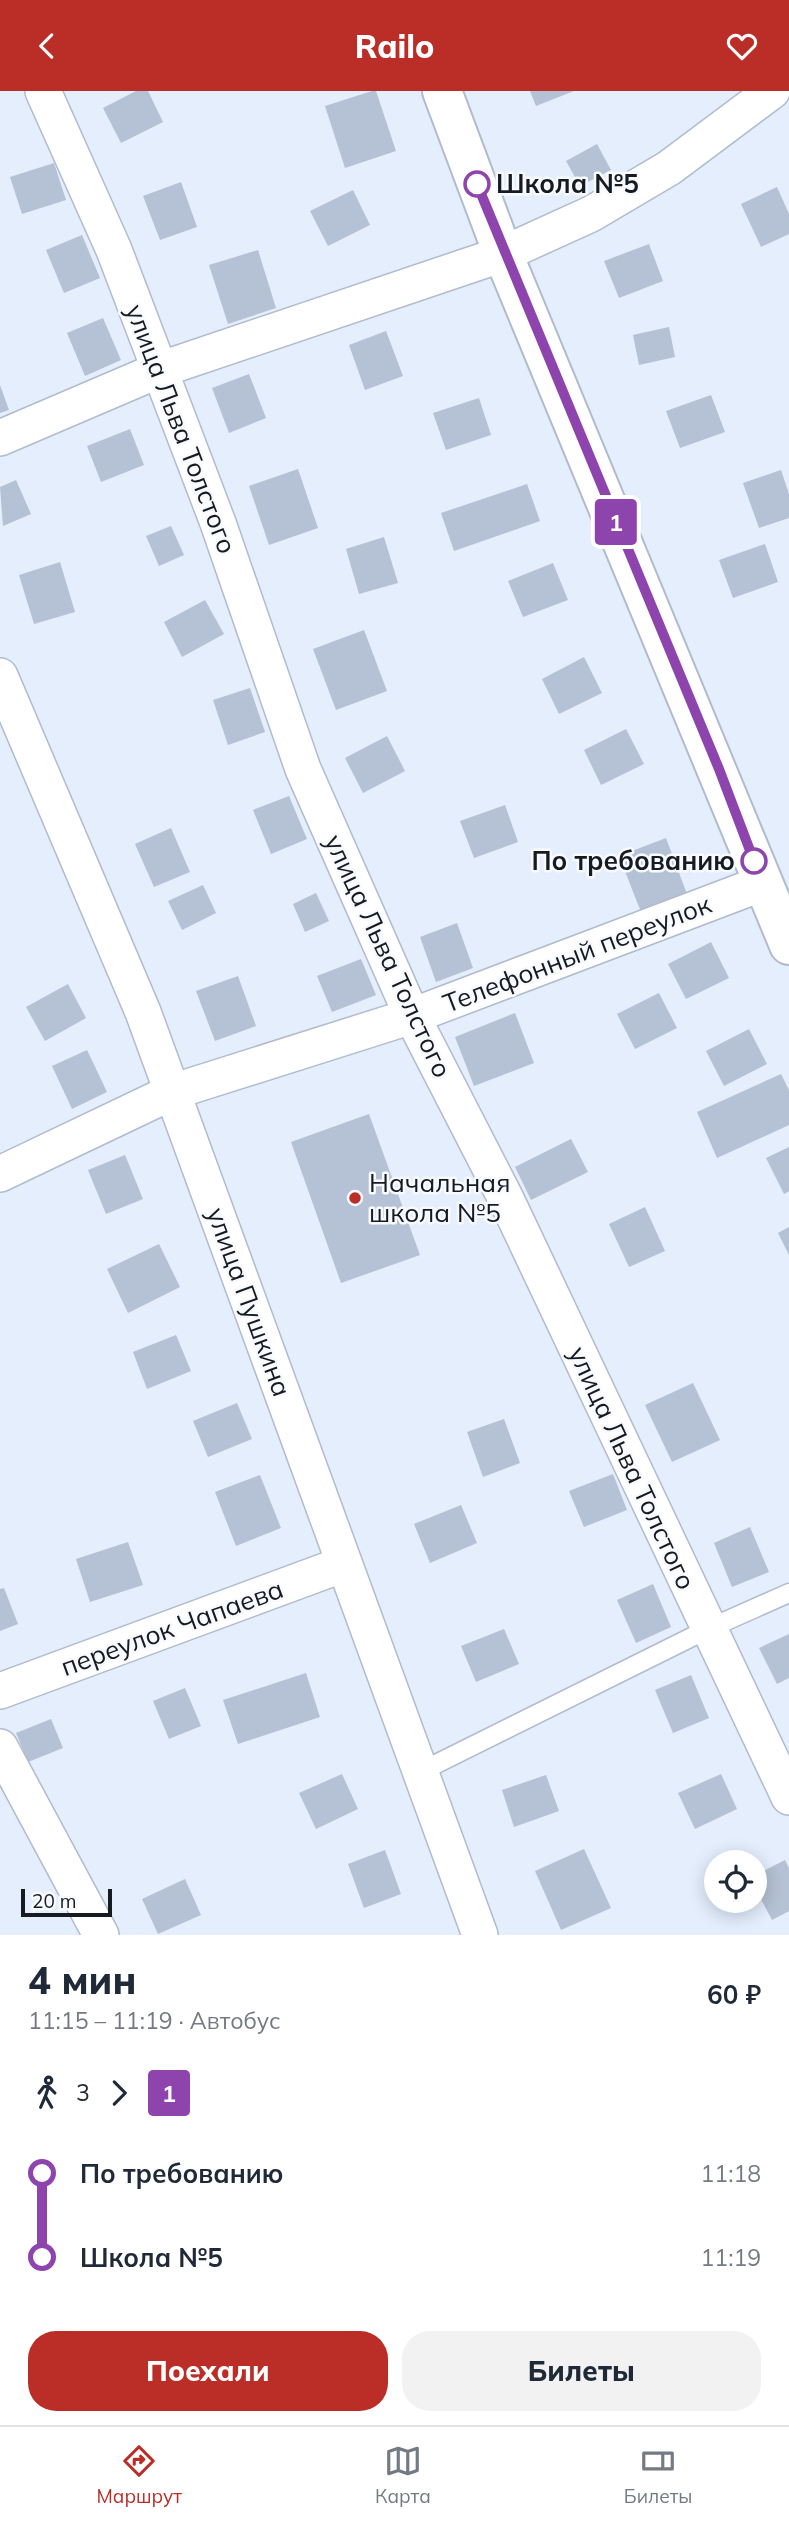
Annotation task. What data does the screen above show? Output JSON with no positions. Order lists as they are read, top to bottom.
{
  "streets": {
    "street": [
      "улица Льва Толстого",
      "Телефонный переулок",
      "улица Пушкина",
      "переулок Чапаева"
    ]
  },
  "crossings": [
    ["улица Льва Толстого", "Телефонный переулок"],
    ["Телефонный переулок", "улица Пушкина"],
    ["улица Пушкина", "переулок Чапаева"]
  ],
  "places": ["Школа №5", "По требованию", "Начальная школа №5"],
  "lines": ["bus line 1"],
  "scale_bar": "20 m",
  "page": {
    "header": "Railo",
    "on_map": "1",
    "scale": "20 m",
    "heading": ["4 мин", "11:15 – 11:19 · Автобус", "60 ₽"],
    "legs": ["3", "1"],
    "list": [
      {
        "name": "По требованию",
        "value": "11:18"
      },
      {
        "name": "Школа №5",
        "value": "11:19"
      }
    ],
    "buttons": ["Поехали", "Билеты"],
    "tabs": ["Маршрут", "Карта", "Билеты"]
  }
}
